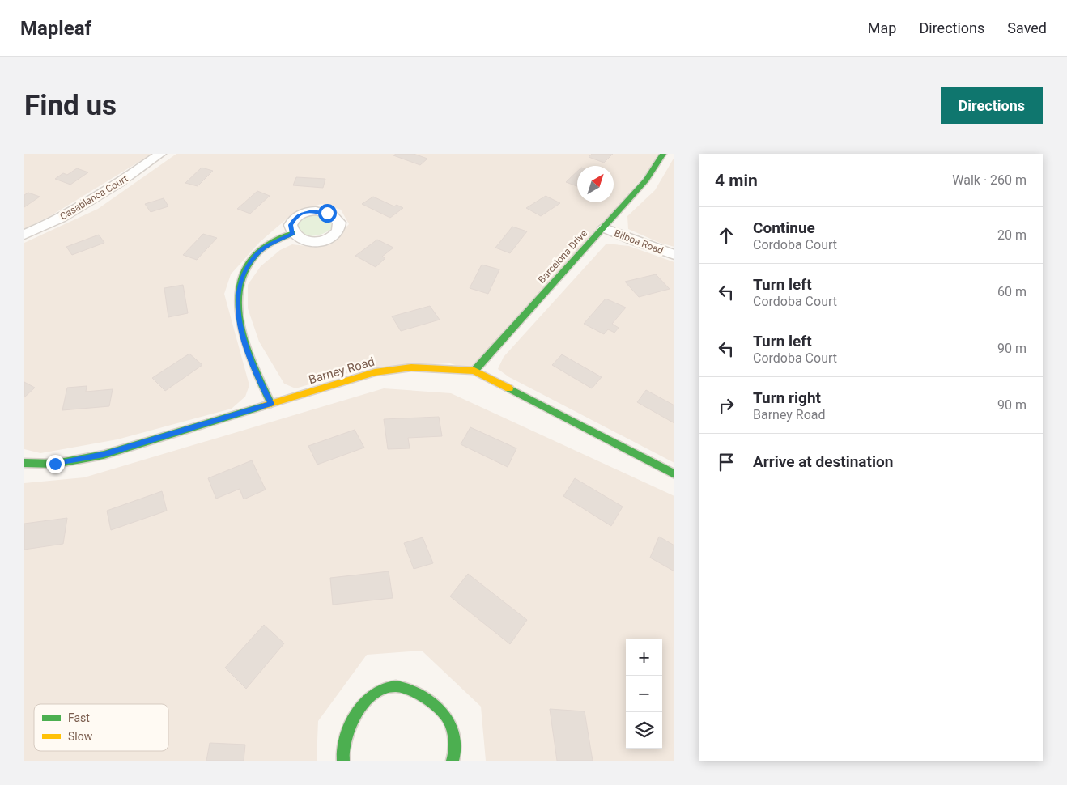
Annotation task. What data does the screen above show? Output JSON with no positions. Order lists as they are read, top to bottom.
{
  "streets": {
    "street": [
      "Casablanca Court",
      "Bilboa Road",
      "Barcelona Drive",
      "Barney Road"
    ]
  },
  "crossings": [
    ["Bilboa Road", "Barcelona Drive"],
    ["Barcelona Drive", "Barney Road"]
  ],
  "legend": ["Fast", "Slow"],
  "north": "top right",
  "page": {
    "header": "Mapleaf",
    "nav": ["Map", "Directions", "Saved"],
    "buttons": "Directions",
    "title": "Find us",
    "heading": ["4 min", "Walk · 260 m"],
    "list": [
      ["Continue", "Cordoba Court", "20 m"],
      ["Turn left", "Cordoba Court", "60 m"],
      ["Turn left", "Cordoba Court", "90 m"],
      ["Turn right", "Barney Road", "90 m"],
      "Arrive at destination"
    ],
    "map_buttons": ["+", "−"]
  }
}
